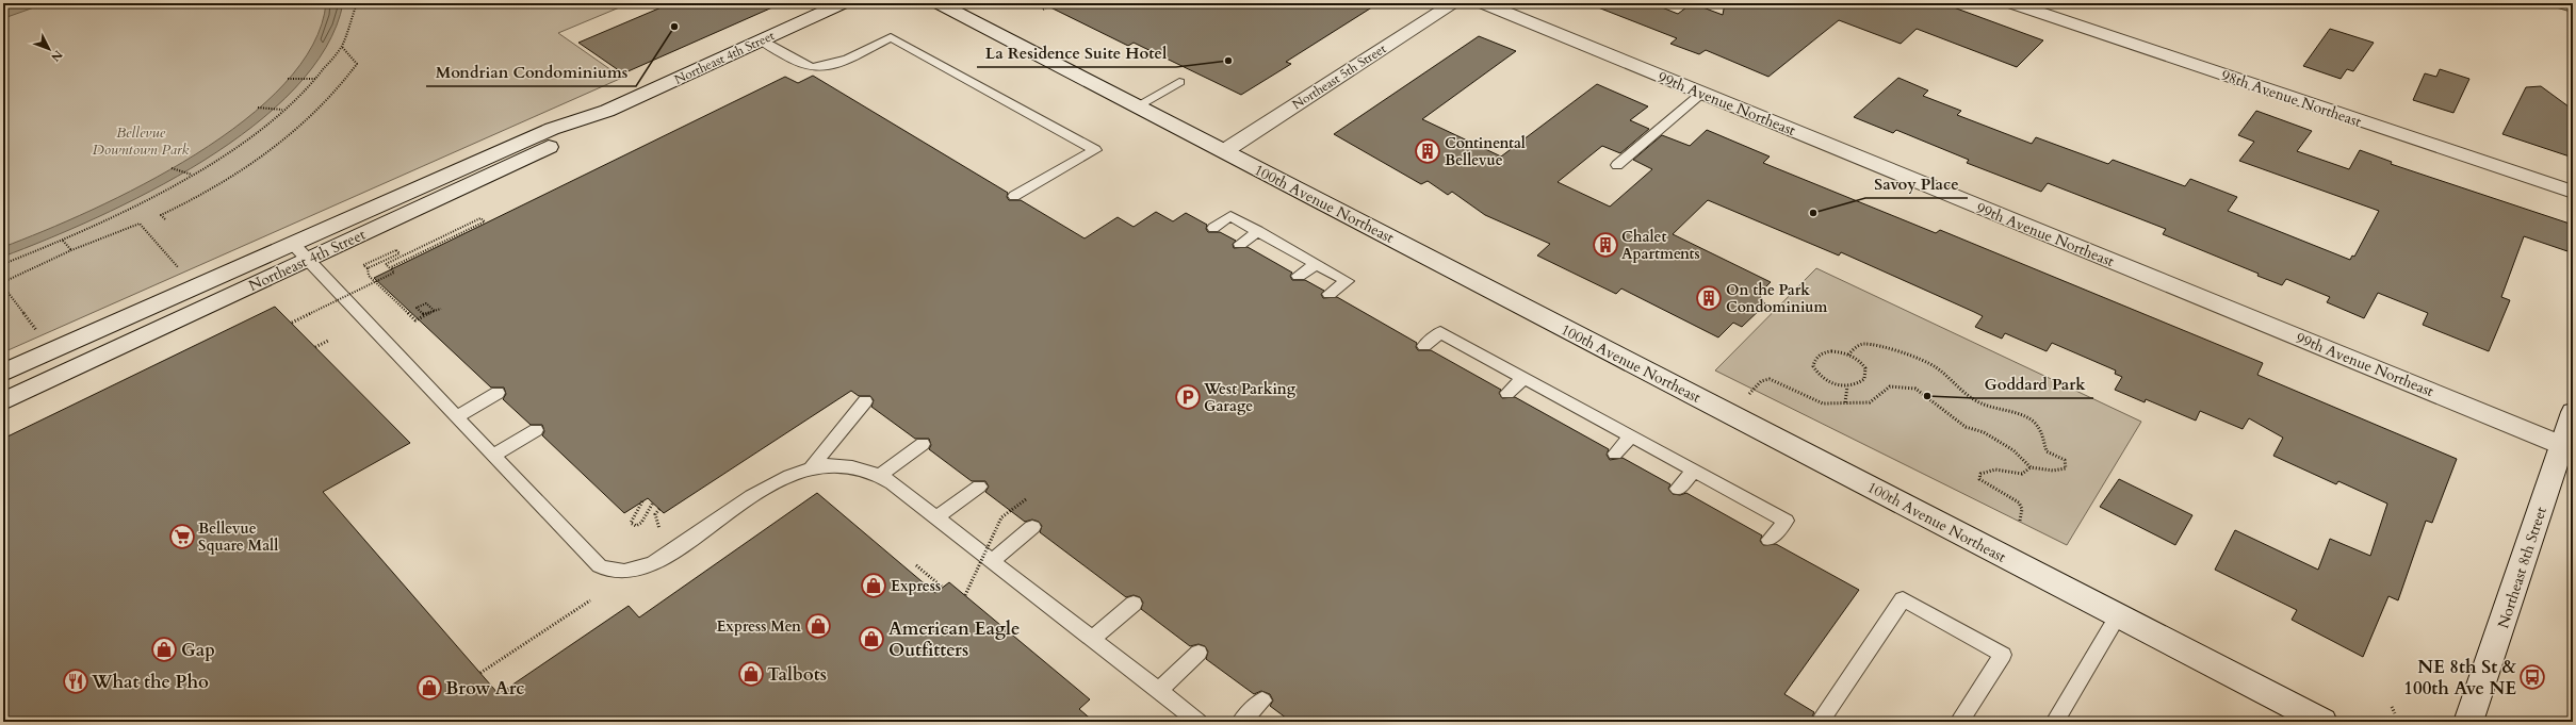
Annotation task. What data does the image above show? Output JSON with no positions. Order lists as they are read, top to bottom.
{
  "streets": {
    "main road": [
      "Northeast 4th Street",
      "Northeast 5th Street",
      "98th Avenue Northeast",
      "99th Avenue Northeast",
      "100th Avenue Northeast",
      "Northeast 8th Street"
    ]
  },
  "crossings": [
    ["Northeast 5th Street", "100th Avenue Northeast"],
    ["99th Avenue Northeast", "Northeast 8th Street"]
  ],
  "parks": ["Bellevue Downtown Park"],
  "places": {
    "other": [
      "Mondrian Condominiums",
      "La Residence Suite Hotel",
      "Savoy Place",
      "Goddard Park"
    ],
    "building": ["Continental Bellevue", "Chalet Apartments", "On the Park Condominium"],
    "parking": ["West Parking Garage"],
    "supermarket": ["Bellevue Square Mall"],
    "shop": [
      "Express",
      "Express Men",
      "American Eagle Outfitters",
      "Gap",
      "Talbots",
      "Brow Arc"
    ],
    "bus stop": ["NE 8th St & 100th Ave NE"],
    "restaurant": ["What the Pho"]
  },
  "north": "bottom right"
}
